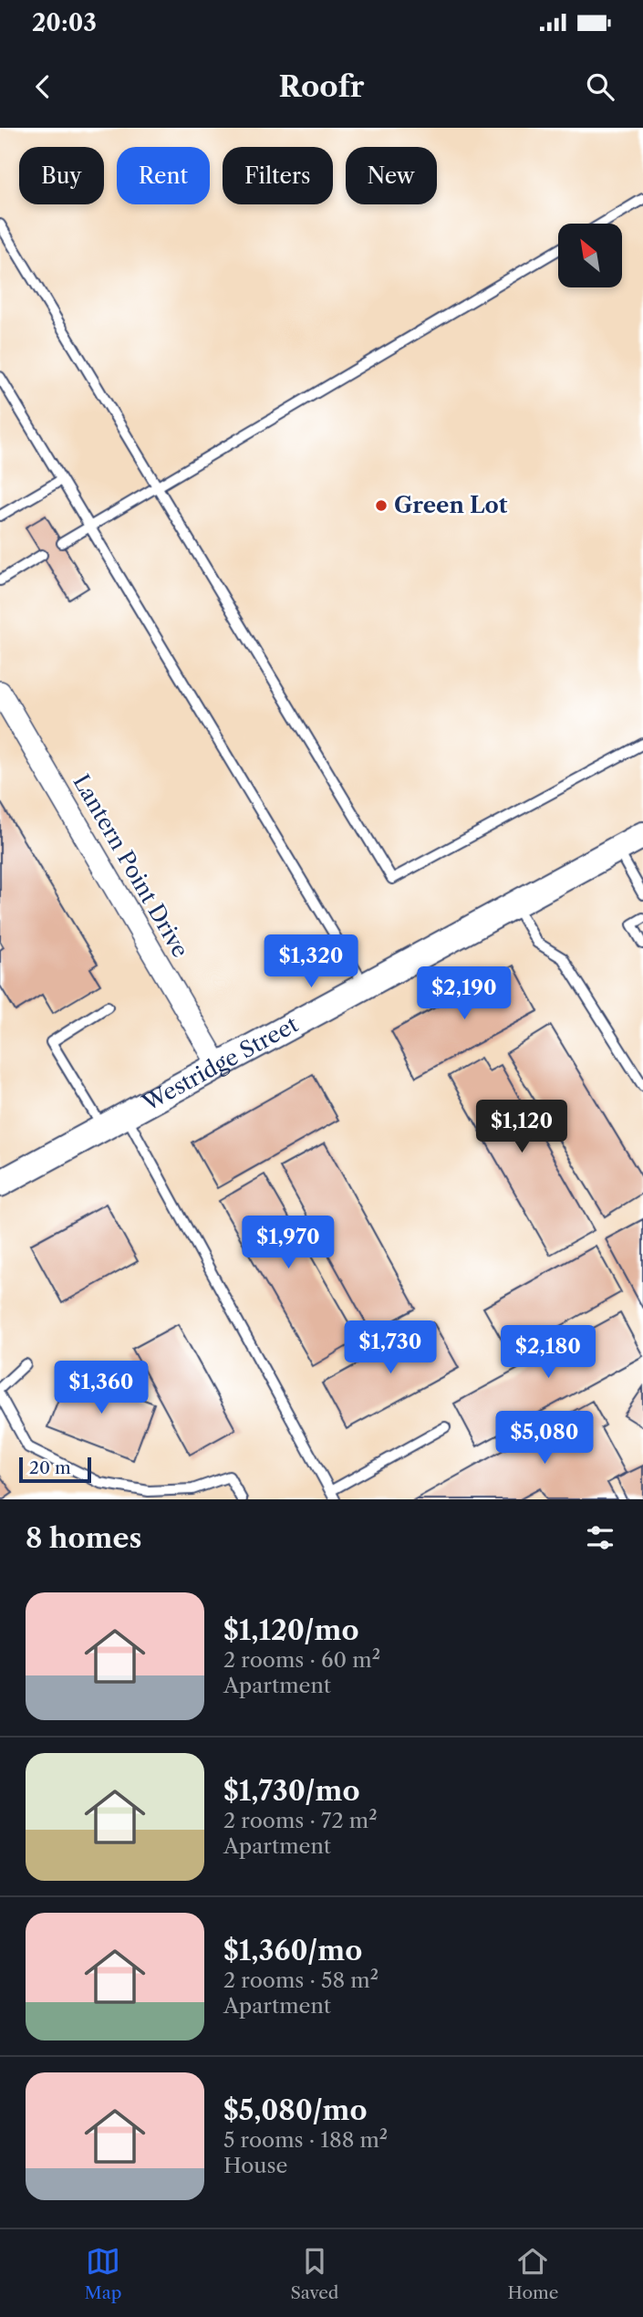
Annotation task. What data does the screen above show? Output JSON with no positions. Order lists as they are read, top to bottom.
{
  "streets": {
    "street": ["Lantern Point Drive", "Westridge Street"]
  },
  "crossings": [
    ["Lantern Point Drive", "Westridge Street"]
  ],
  "places": ["Green Lot"],
  "scale_bar": "20 m",
  "north": "top left",
  "page": {
    "status": "20:03",
    "header": "Roofr",
    "chip": [
      "Buy",
      "Rent",
      "Filters",
      "New"
    ],
    "price": [
      "$1,320",
      "$2,190",
      "$1,120",
      "$1,970",
      "$1,730",
      "$2,180",
      "$1,360",
      "$5,080"
    ],
    "scale": "20 m",
    "heading": "8 homes",
    "list": [
      {
        "name": "$1,120/mo",
        "note": "2 rooms · 60 m² · Apartment"
      },
      {
        "name": "$1,730/mo",
        "note": "2 rooms · 72 m² · Apartment"
      },
      {
        "name": "$1,360/mo",
        "note": "2 rooms · 58 m² · Apartment"
      },
      {
        "name": "$5,080/mo",
        "note": "5 rooms · 188 m² · House"
      }
    ],
    "tabs": ["Map", "Saved", "Home"]
  }
}
